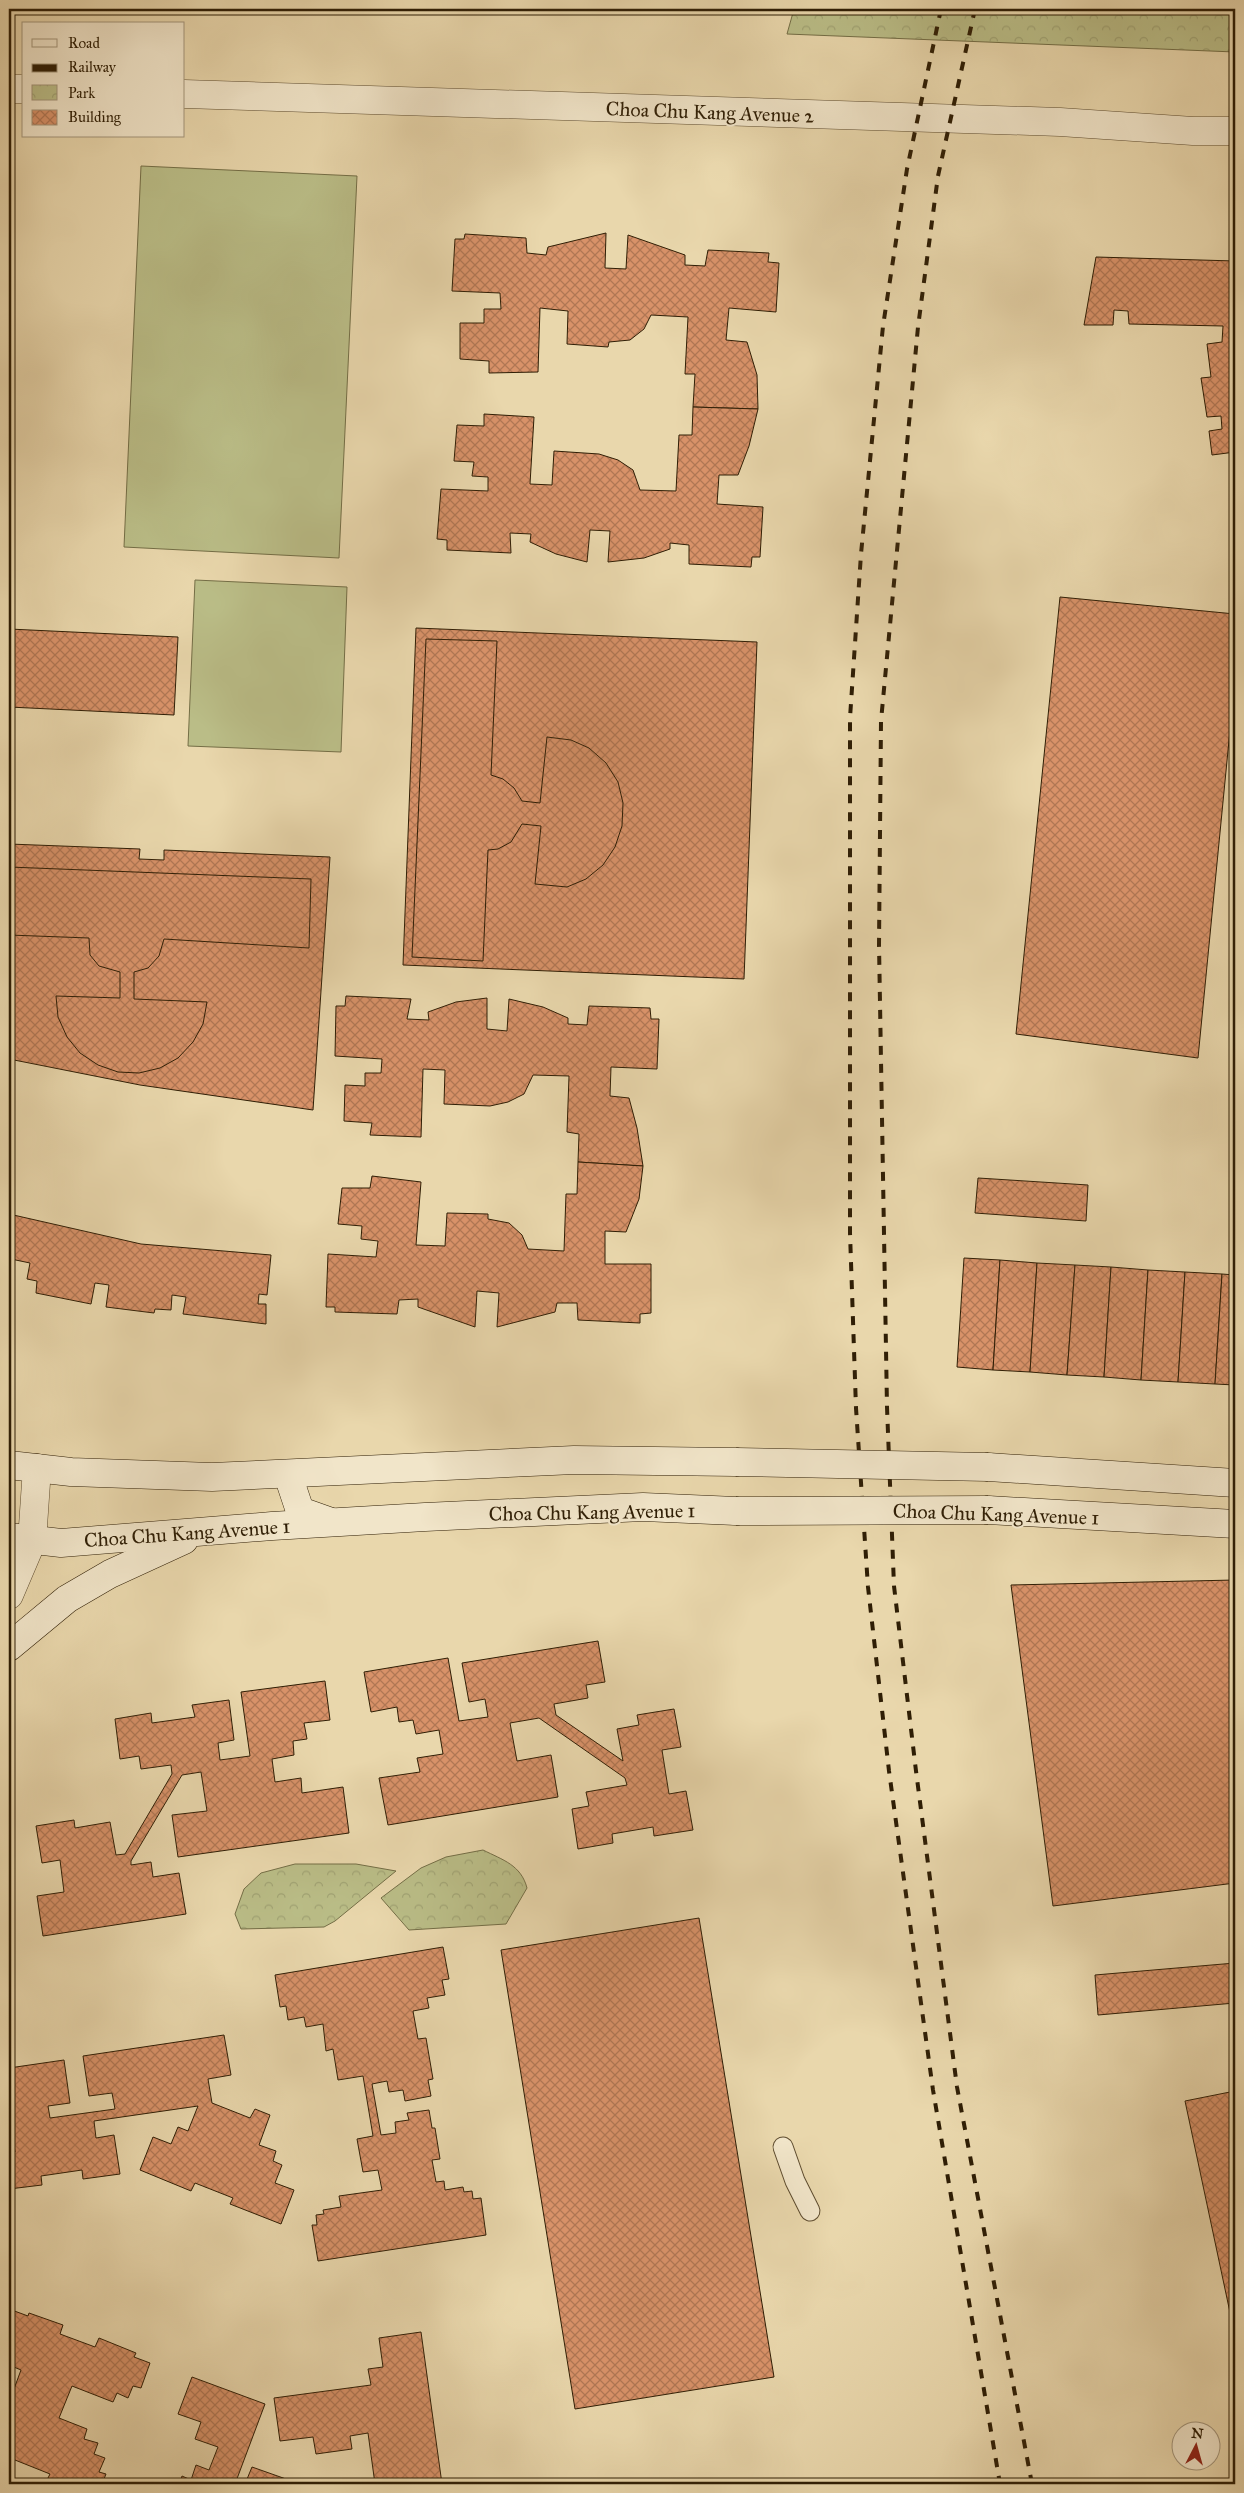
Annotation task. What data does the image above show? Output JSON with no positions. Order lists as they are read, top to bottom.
{
  "streets": {
    "street": ["Choa Chu Kang Avenue 2", "Choa Chu Kang Avenue 1"]
  },
  "legend": [
    "Road",
    "Railway",
    "Park",
    "Building"
  ],
  "north": "top"
}
